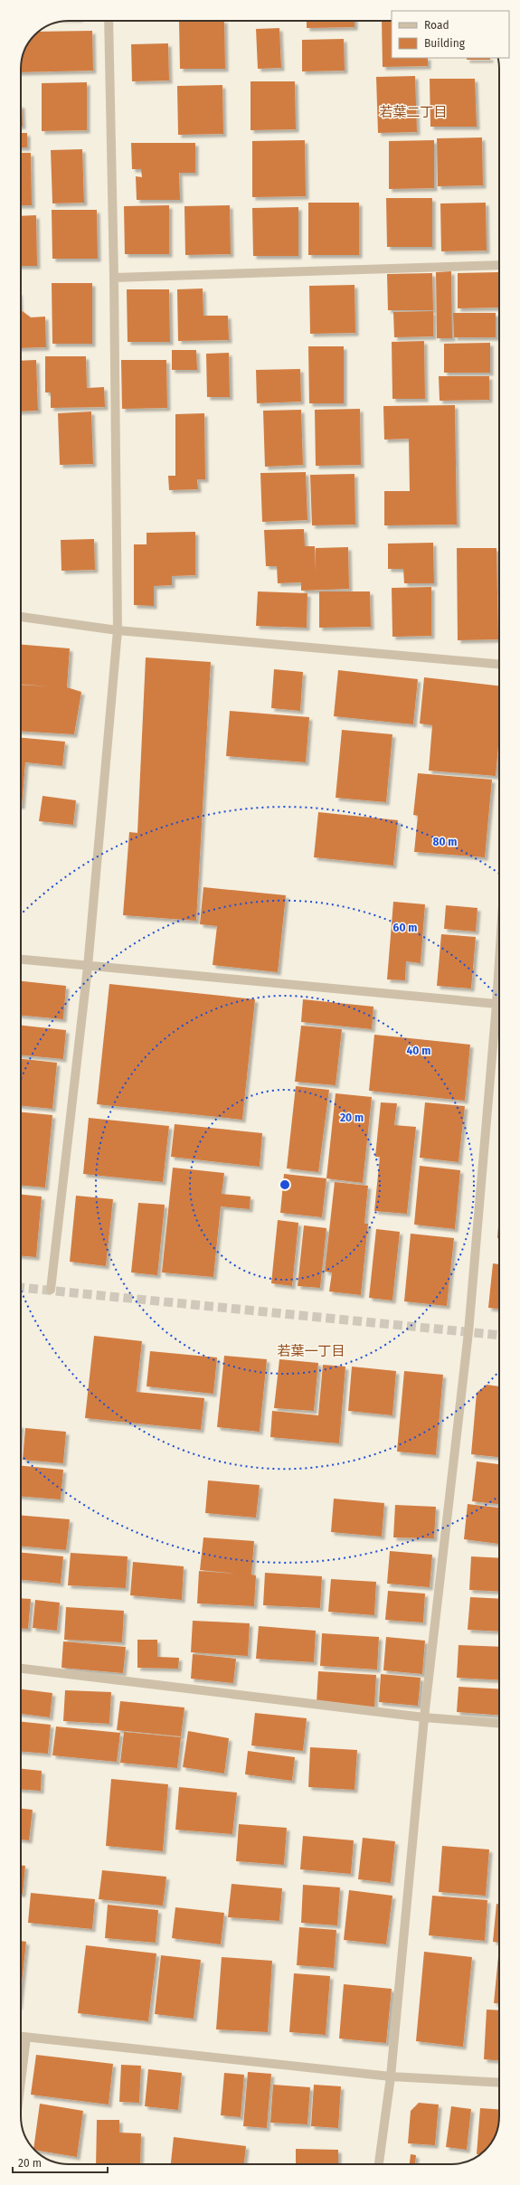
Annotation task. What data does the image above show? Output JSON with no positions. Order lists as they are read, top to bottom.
{
  "districts": ["若葉二丁目", "若葉一丁目"],
  "legend": ["Road", "Building"],
  "scale_bar": "20 m",
  "rings": [
    "80 m",
    "60 m",
    "40 m",
    "20 m"
  ]
}
